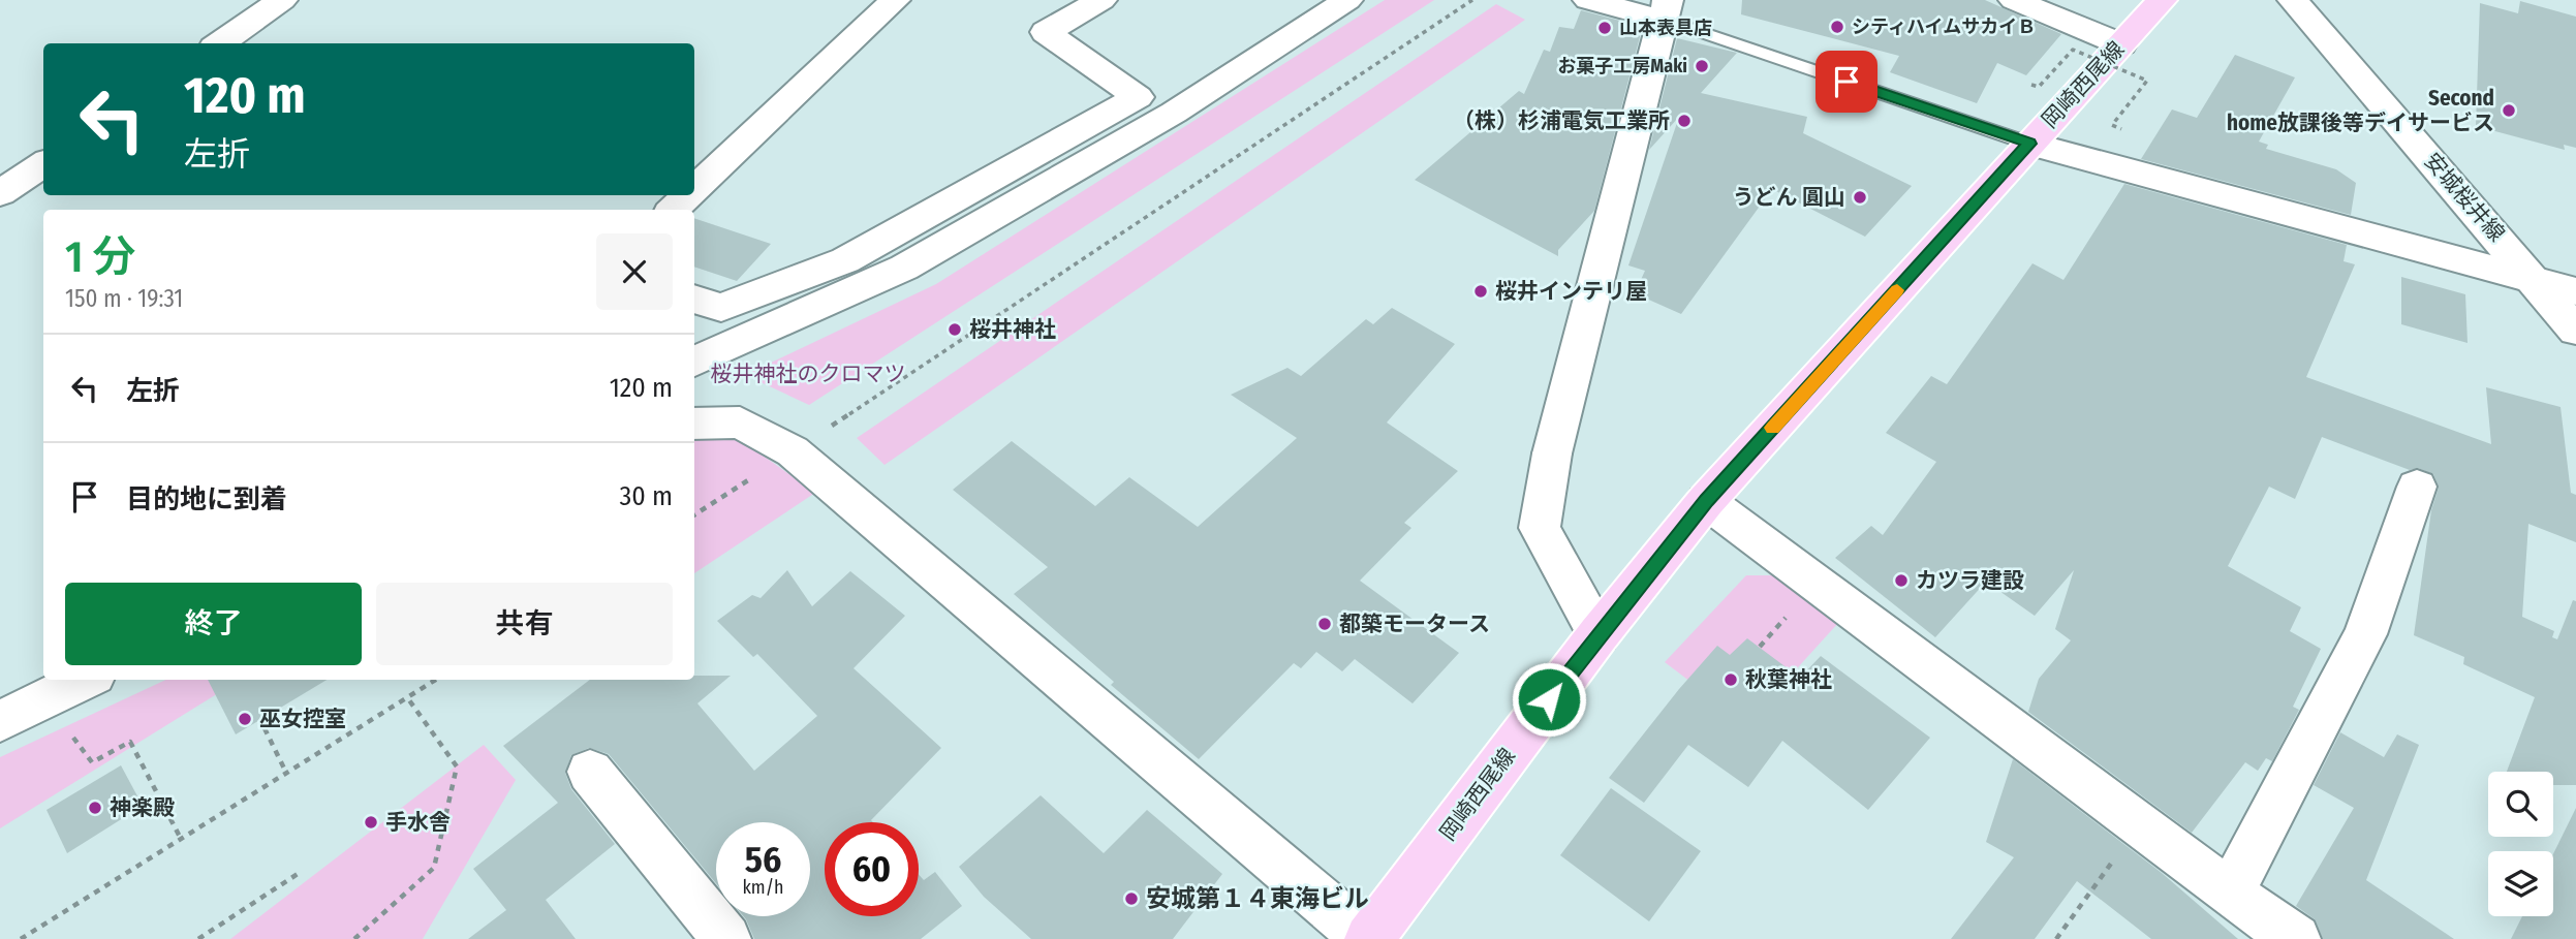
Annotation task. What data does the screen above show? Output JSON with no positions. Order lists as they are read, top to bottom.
{
  "streets": {
    "main road": ["岡崎西尾線"],
    "street": ["安城桜井線"]
  },
  "parks": ["桜井神社のクロマツ"],
  "places": [
    "シティハイムサカイＢ",
    "山本表具店",
    "お菓子工房Maki",
    "Second home放課後等デイサービス",
    "（株）杉浦電気工業所",
    "うどん 圓山",
    "桜井インテリ屋",
    "桜井神社",
    "カツラ建設",
    "都築モータース",
    "秋葉神社",
    "巫女控室",
    "神楽殿",
    "手水舎",
    "安城第１４東海ビル"
  ],
  "page": {
    "turn": ["120 m", "左折"],
    "heading": ["1 分", "150 m · 19:31"],
    "list": [
      {
        "name": "左折",
        "value": "120 m"
      },
      {
        "name": "目的地に到着",
        "value": "30 m"
      }
    ],
    "buttons": ["終了", "共有"],
    "speed": "56 km/h",
    "limit": "60"
  }
}
